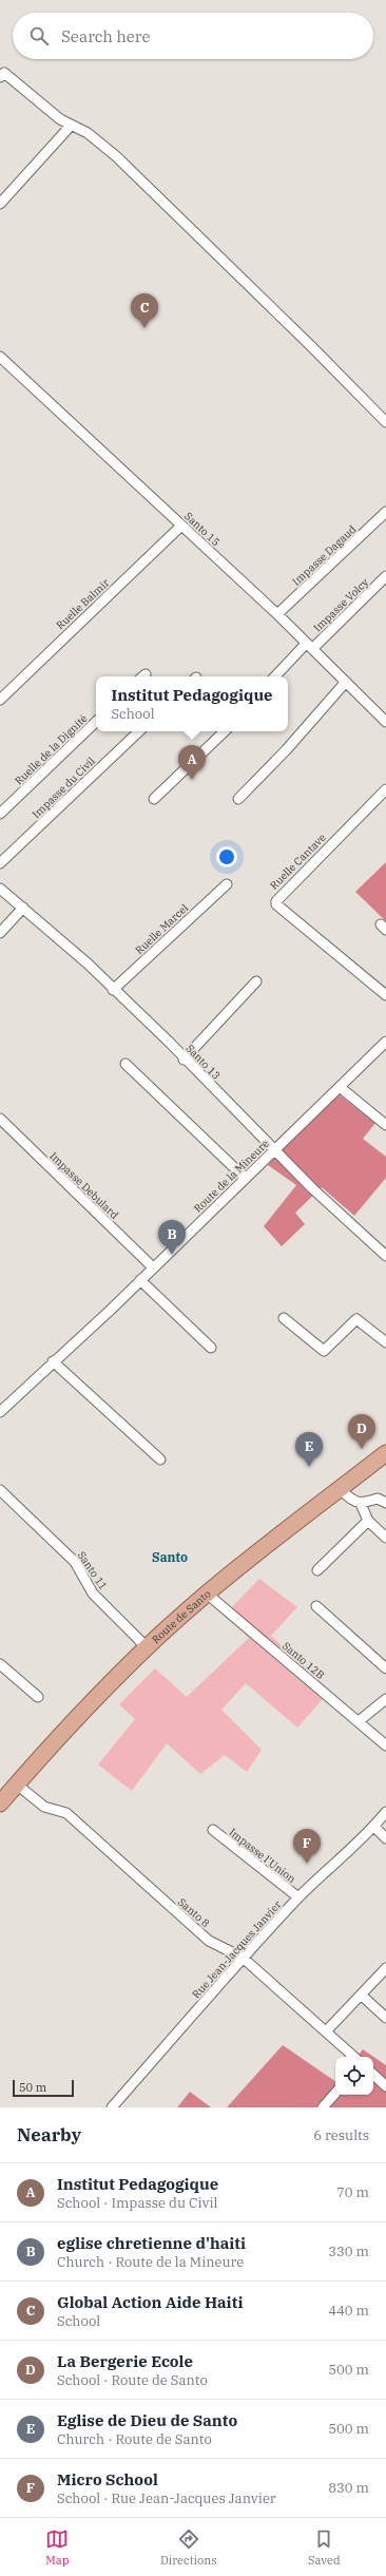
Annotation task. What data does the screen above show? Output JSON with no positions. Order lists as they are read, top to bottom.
{
  "streets": {
    "main road": ["Route de Santo"],
    "street": [
      "Santo 15",
      "Impasse Dagaud",
      "Ruelle Balmir",
      "Impasse Volcy",
      "Ruelle de la Dignité",
      "Impasse du Civil",
      "Ruelle Cantave",
      "Ruelle Marcel",
      "Santo 13",
      "Route de la Mineure",
      "Impasse Debulard",
      "Santo 11",
      "Santo 12B",
      "Impasse l'Union",
      "Santo 8",
      "Rue Jean-Jacques Janvier"
    ]
  },
  "crossings": [
    ["Santo 15", "Impasse Dagaud"],
    ["Santo 15", "Ruelle Balmir"],
    ["Santo 15", "Impasse Volcy"],
    ["Ruelle Marcel", "Santo 13"],
    ["Santo 13", "Route de la Mineure"],
    ["Route de la Mineure", "Impasse Debulard"],
    ["Santo 11", "Route de Santo"],
    ["Route de Santo", "Santo 12B"],
    ["Route de Santo", "Santo 8"],
    ["Impasse l'Union", "Rue Jean-Jacques Janvier"],
    ["Santo 8", "Rue Jean-Jacques Janvier"]
  ],
  "districts": ["Santo"],
  "scale_bar": "50 m",
  "page": {
    "search": "Search here",
    "pins": [
      "C",
      "A",
      "B",
      "D",
      "E",
      "F"
    ],
    "popup": ["Institut Pedagogique", "School"],
    "scale": "50 m",
    "heading": ["Nearby", "6 results"],
    "list": [
      {
        "mark": "A",
        "name": "Institut Pedagogique",
        "note": "School · Impasse du Civil",
        "value": "70 m"
      },
      {
        "mark": "B",
        "name": "eglise chretienne d'haiti",
        "note": "Church · Route de la Mineure",
        "value": "330 m"
      },
      {
        "mark": "C",
        "name": "Global Action Aide Haiti",
        "note": "School",
        "value": "440 m"
      },
      {
        "mark": "D",
        "name": "La Bergerie Ecole",
        "note": "School · Route de Santo",
        "value": "500 m"
      },
      {
        "mark": "E",
        "name": "Eglise de Dieu de Santo",
        "note": "Church · Route de Santo",
        "value": "500 m"
      },
      {
        "mark": "F",
        "name": "Micro School",
        "note": "School · Rue Jean-Jacques Janvier",
        "value": "830 m"
      }
    ],
    "nav": ["Map", "Directions", "Saved"]
  }
}
